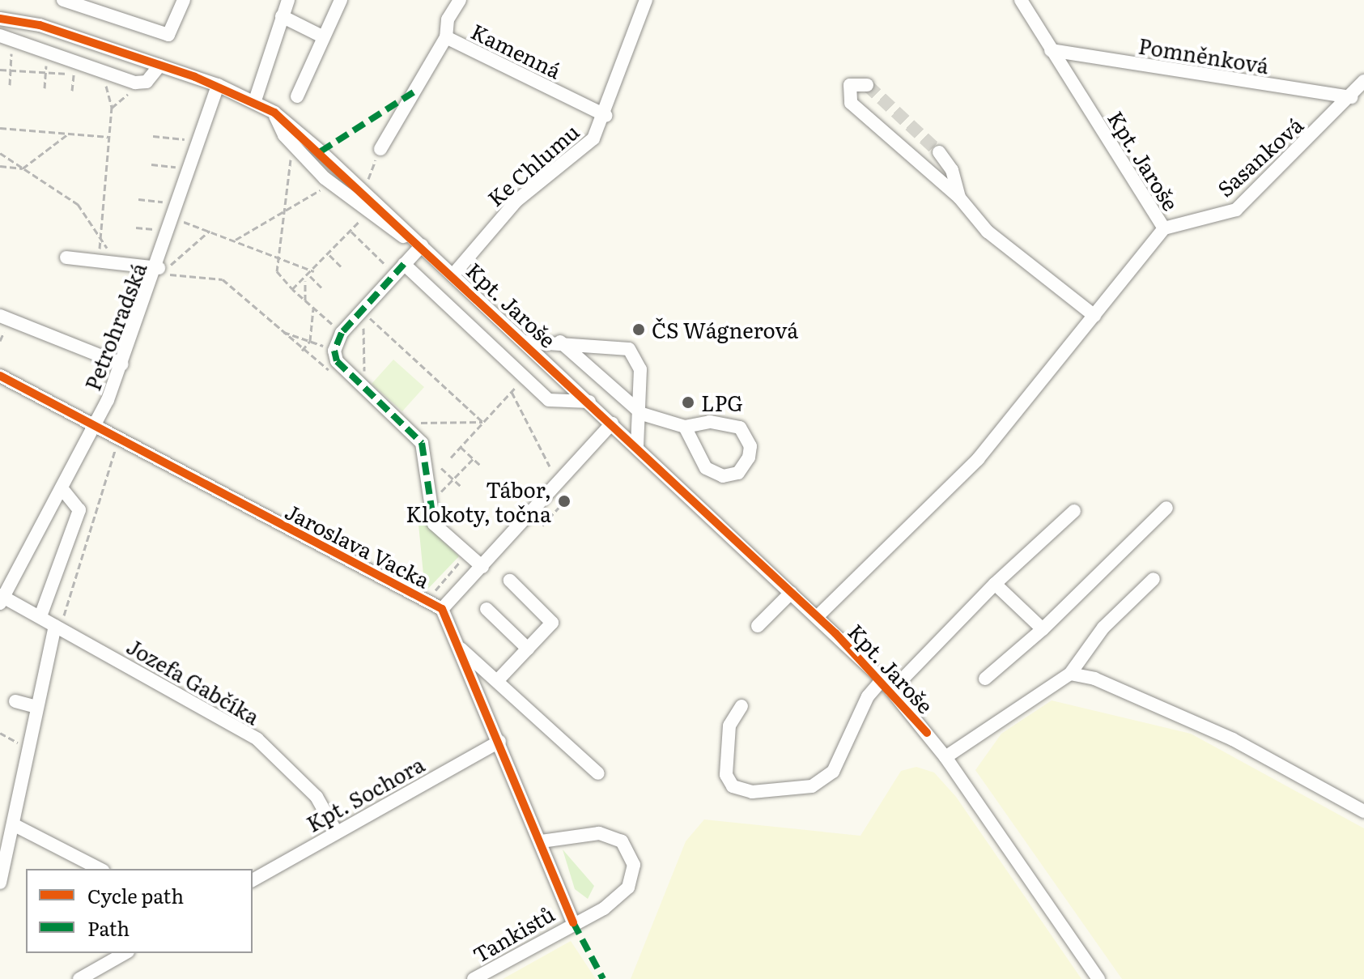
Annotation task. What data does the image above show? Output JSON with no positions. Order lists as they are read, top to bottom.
{
  "streets": {
    "street": [
      "Kamenná",
      "Pomněnková",
      "Sasanková",
      "Kpt. Jaroše",
      "Ke Chlumu",
      "Petrohradská",
      "Jaroslava Vacka",
      "Jozefa Gabčíka",
      "Kpt. Sochora",
      "Tankistů"
    ]
  },
  "crossings": [
    ["Kamenná", "Ke Chlumu"],
    ["Pomněnková", "Sasanková"],
    ["Pomněnková", "Kpt. Jaroše"],
    ["Sasanková", "Kpt. Jaroše"],
    ["Kpt. Jaroše", "Ke Chlumu"],
    ["Kpt. Jaroše", "Petrohradská"],
    ["Petrohradská", "Jaroslava Vacka"],
    ["Petrohradská", "Jozefa Gabčíka"],
    ["Jaroslava Vacka", "Kpt. Sochora"],
    ["Jaroslava Vacka", "Tankistů"],
    ["Jozefa Gabčíka", "Kpt. Sochora"]
  ],
  "places": ["ČS Wágnerová", "LPG", "Tábor, Klokoty, točna"],
  "legend": ["Cycle path", "Path"]
}
